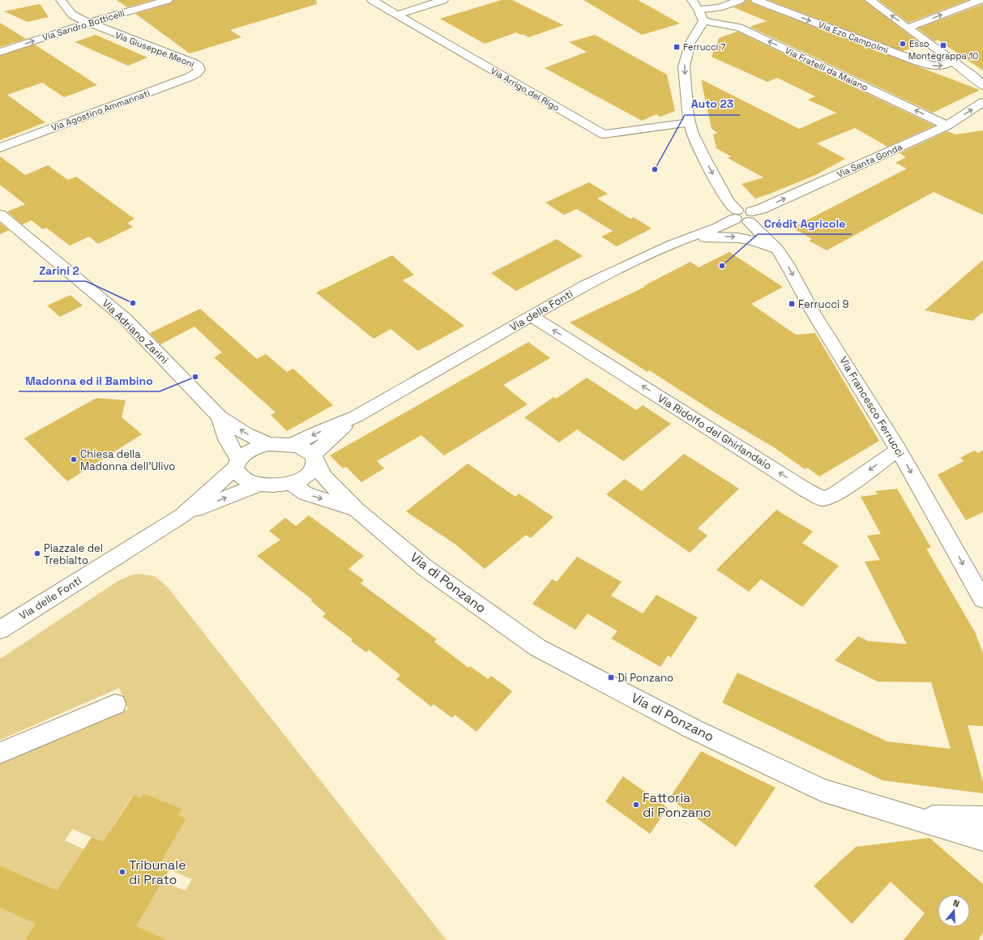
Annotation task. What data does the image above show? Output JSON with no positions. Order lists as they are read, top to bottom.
{
  "streets": {
    "street": [
      "Via Sandro Botticelli",
      "Via Ezo Campolmi",
      "Via Giuseppe Meoni",
      "Via Fratelli da Maiano",
      "Via Arrigo del Rigo",
      "Via Agostino Ammannati",
      "Via Santa Gonda",
      "Via delle Fonti",
      "Via Adriano Zarini",
      "Via Francesco Ferrucci",
      "Via Ridolfo del Ghirlandaio",
      "Via di Ponzano"
    ]
  },
  "crossings": [
    ["Via Sandro Botticelli", "Via Giuseppe Meoni"],
    ["Via Giuseppe Meoni", "Via Agostino Ammannati"],
    ["Via Fratelli da Maiano", "Via Santa Gonda"],
    ["Via Fratelli da Maiano", "Via Francesco Ferrucci"],
    ["Via Arrigo del Rigo", "Via Francesco Ferrucci"],
    ["Via Santa Gonda", "Via delle Fonti"],
    ["Via Santa Gonda", "Via Francesco Ferrucci"],
    ["Via delle Fonti", "Via Francesco Ferrucci"],
    ["Via delle Fonti", "Via Ridolfo del Ghirlandaio"],
    ["Via delle Fonti", "Via di Ponzano"],
    ["Via Francesco Ferrucci", "Via Ridolfo del Ghirlandaio"]
  ],
  "one_way": [
    "Via Sandro Botticelli",
    "Via Ezo Campolmi",
    "Via Santa Gonda",
    "Via Francesco Ferrucci",
    "Via Ridolfo del Ghirlandaio"
  ],
  "places": {
    "other": [
      "Esso",
      "Auto 23",
      "Crédit Agricole",
      "Zarini 2",
      "Madonna ed il Bambino",
      "Chiesa della Madonna dell'Ulivo",
      "Piazzale del Trebialto",
      "Fattoria di Ponzano",
      "Tribunale di Prato"
    ],
    "transit": [
      "Montegrappa 10",
      "Ferrucci 7",
      "Ferrucci 9",
      "Di Ponzano"
    ]
  },
  "north": "top"
}
